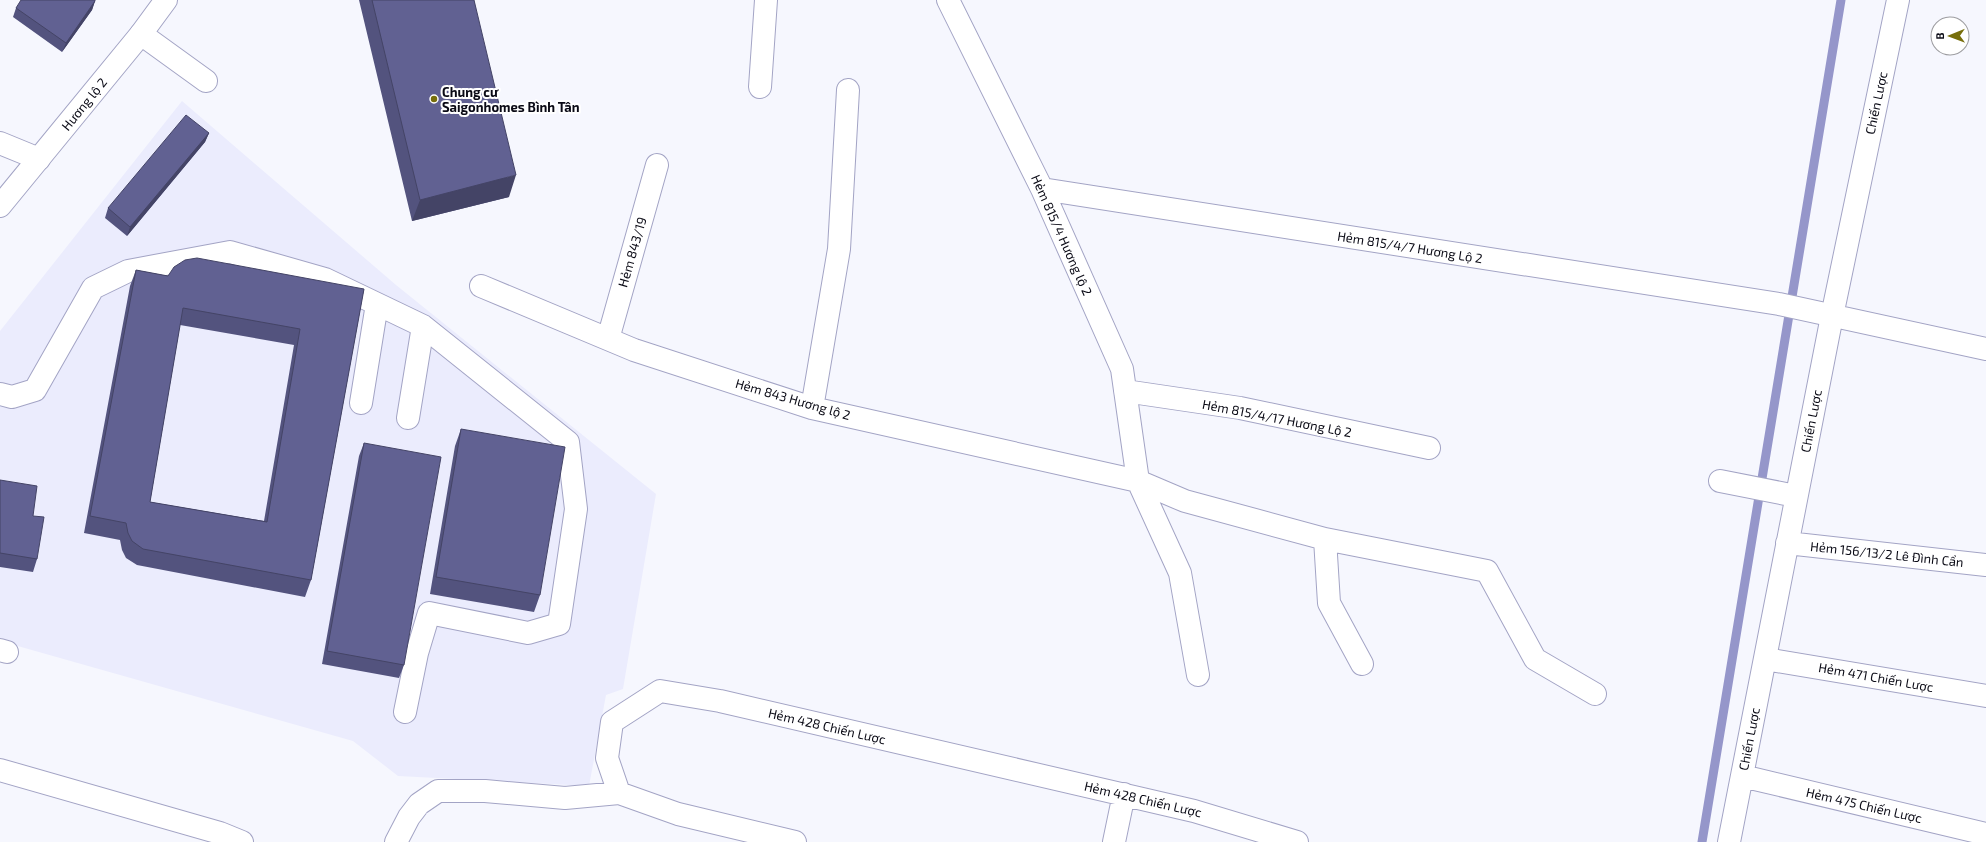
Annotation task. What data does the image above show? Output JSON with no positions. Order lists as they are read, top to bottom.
{
  "streets": {
    "street": [
      "Chiến Lược",
      "Hương lộ 2",
      "Hẻm 815/4 Hương lộ 2",
      "Hẻm 815/4/7 Hương Lộ 2",
      "Hẻm 843/19",
      "Hẻm 843 Hương lộ 2",
      "Hẻm 815/4/17 Hương Lộ 2",
      "Hẻm 156/13/2 Lê Đình Cẩn",
      "Hẻm 471 Chiến Lược",
      "Hẻm 428 Chiến Lược",
      "Hẻm 475 Chiến Lược"
    ]
  },
  "crossings": [
    ["Chiến Lược", "Hẻm 815/4/7 Hương Lộ 2"],
    ["Chiến Lược", "Hẻm 156/13/2 Lê Đình Cẩn"],
    ["Chiến Lược", "Hẻm 471 Chiến Lược"],
    ["Chiến Lược", "Hẻm 475 Chiến Lược"],
    ["Hẻm 815/4 Hương lộ 2", "Hẻm 815/4/7 Hương Lộ 2"],
    ["Hẻm 815/4 Hương lộ 2", "Hẻm 843 Hương lộ 2"],
    ["Hẻm 815/4 Hương lộ 2", "Hẻm 815/4/17 Hương Lộ 2"],
    ["Hẻm 843/19", "Hẻm 843 Hương lộ 2"]
  ],
  "places": ["Chung cư Saigonhomes Bình Tân"],
  "north": "left"
}
